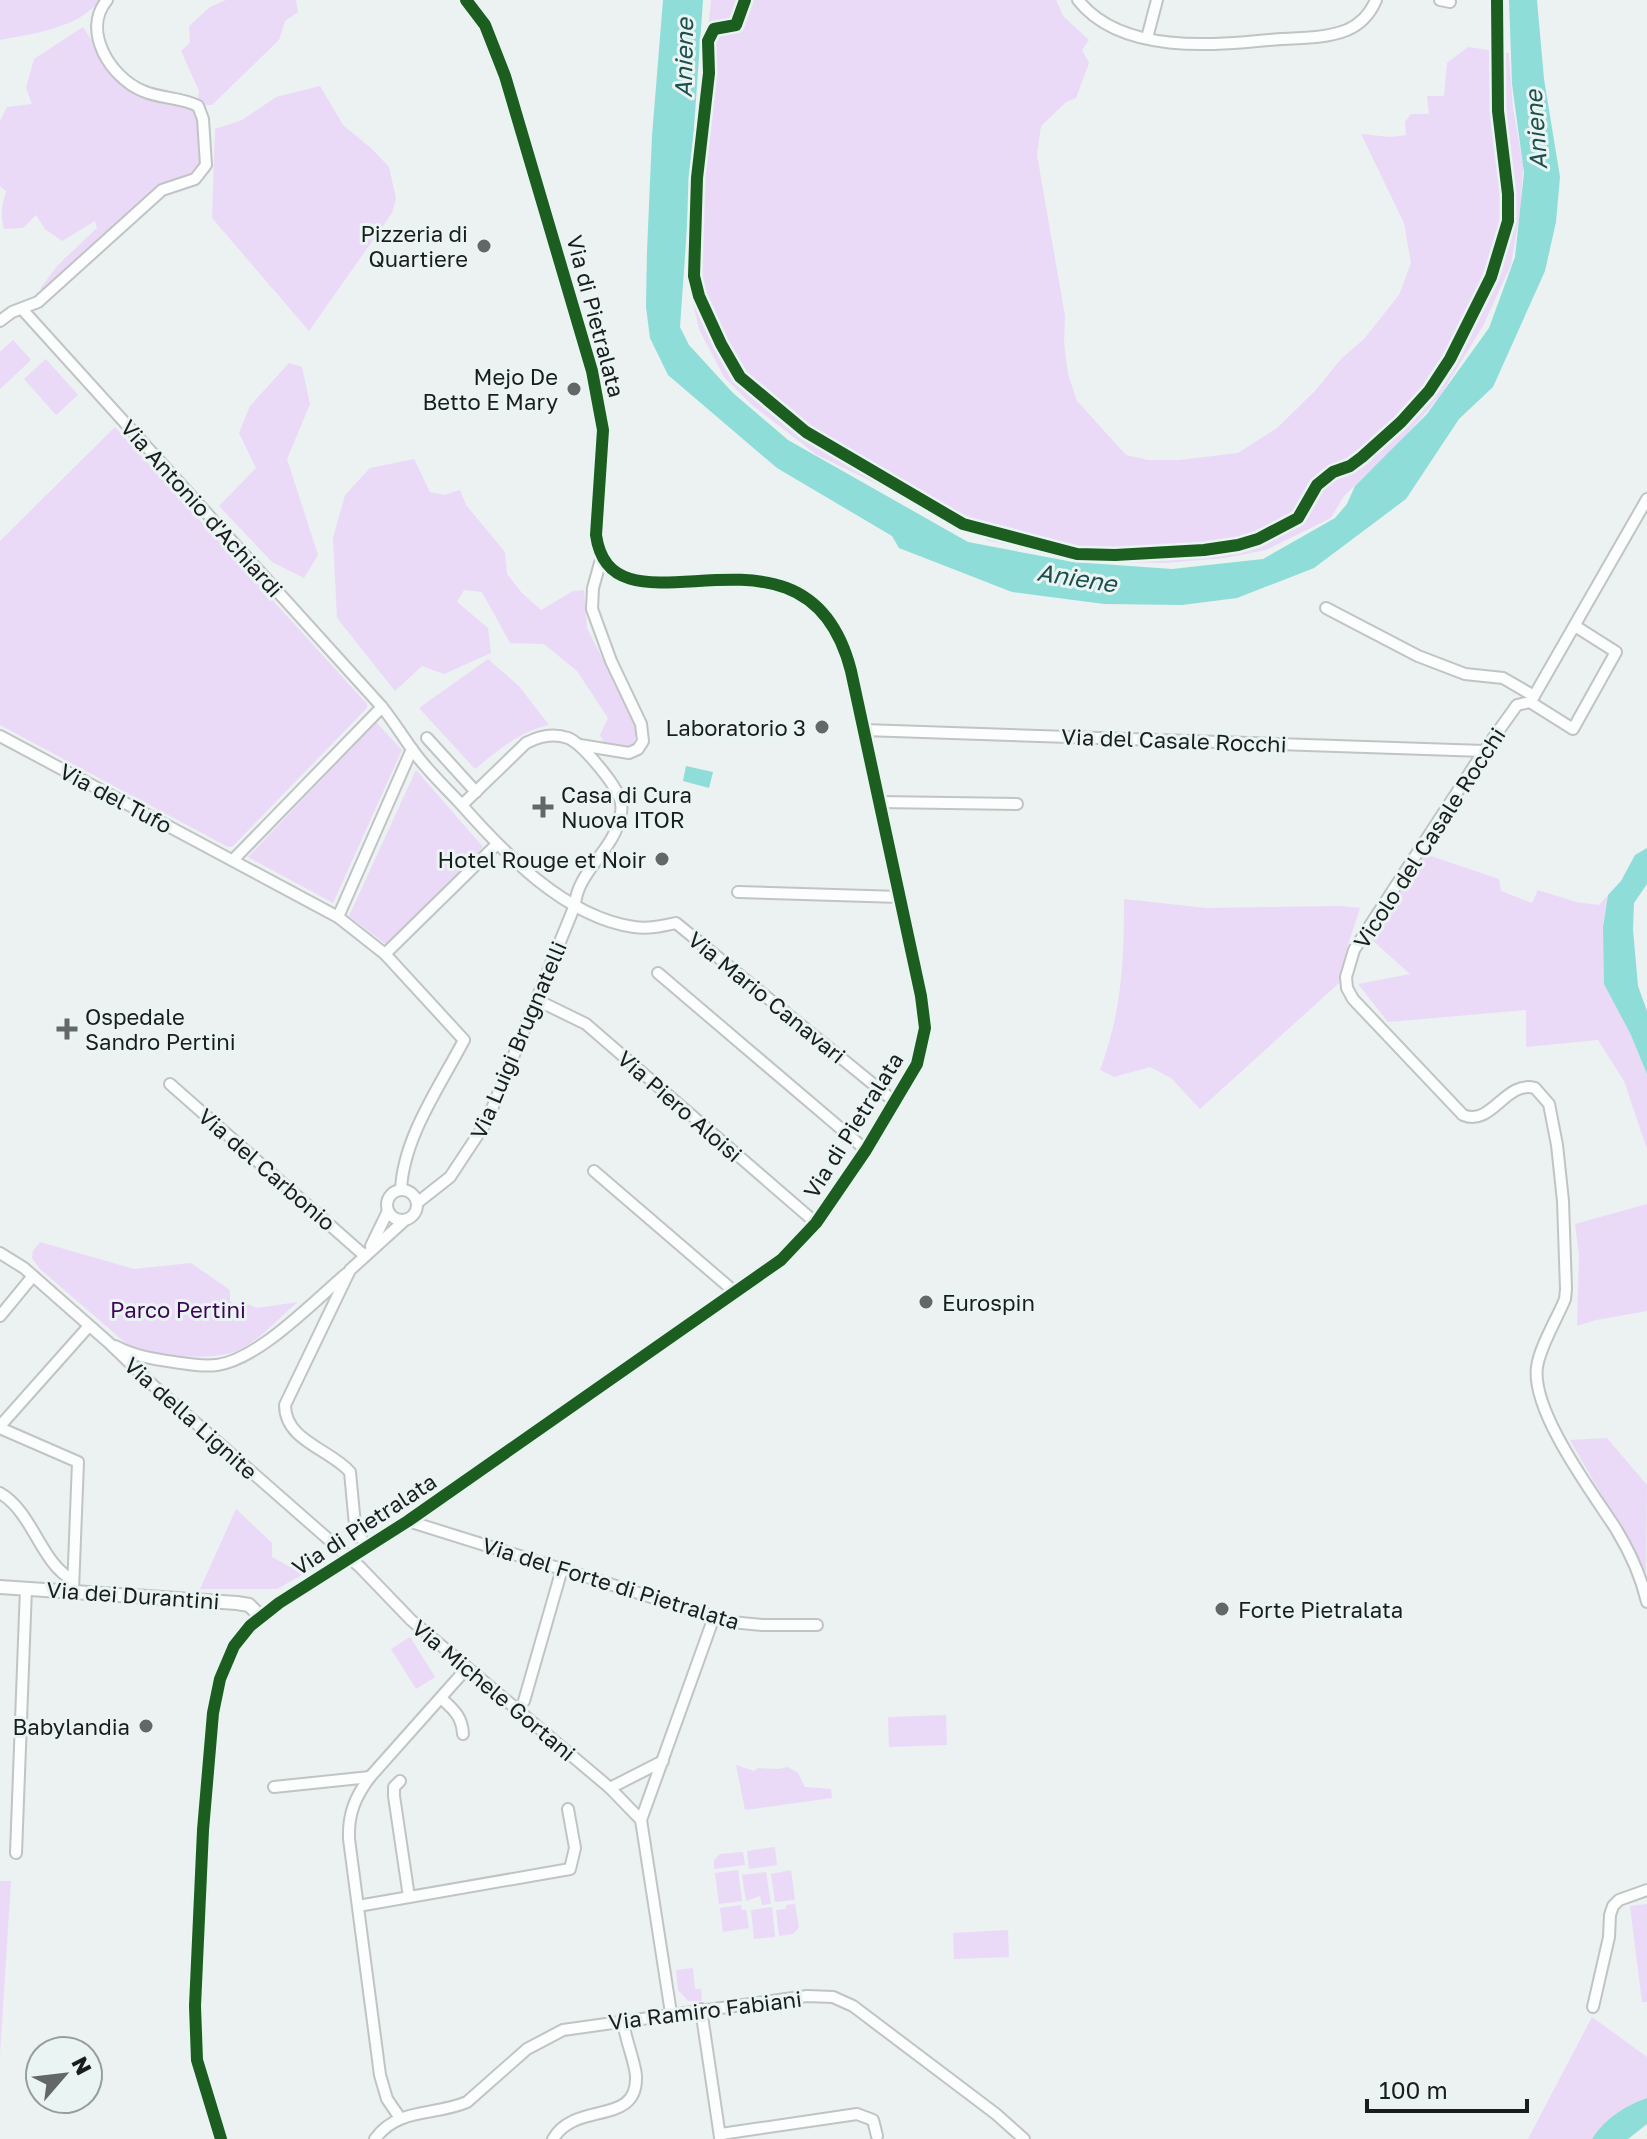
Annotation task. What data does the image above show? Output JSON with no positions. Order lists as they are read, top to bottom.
{
  "streets": {
    "street": [
      "Via di Pietralata",
      "Via Antonio d'Achiardi",
      "Via del Casale Rocchi",
      "Via del Tufo",
      "Vicolo del Casale Rocchi",
      "Via Mario Canavari",
      "Via Luigi Brugnatelli",
      "Via Piero Aloisi",
      "Via del Carbonio",
      "Via della Lignite",
      "Via del Forte di Pietralata",
      "Via dei Durantini",
      "Via Michele Gortani",
      "Via Ramiro Fabiani"
    ]
  },
  "crossings": [
    ["Via di Pietralata", "Via del Casale Rocchi"],
    ["Via di Pietralata", "Via Mario Canavari"],
    ["Via di Pietralata", "Via Piero Aloisi"],
    ["Via di Pietralata", "Via della Lignite"],
    ["Via di Pietralata", "Via del Forte di Pietralata"],
    ["Via di Pietralata", "Via dei Durantini"],
    ["Via di Pietralata", "Via Michele Gortani"],
    ["Via Antonio d'Achiardi", "Via Mario Canavari"],
    ["Via Antonio d'Achiardi", "Via Luigi Brugnatelli"],
    ["Via del Casale Rocchi", "Vicolo del Casale Rocchi"],
    ["Via del Tufo", "Via Luigi Brugnatelli"],
    ["Via Luigi Brugnatelli", "Via Piero Aloisi"],
    ["Via della Lignite", "Via Michele Gortani"]
  ],
  "water": ["Aniene"],
  "parks": ["Parco Pertini"],
  "places": {
    "other": [
      "Pizzeria di Quartiere",
      "Mejo De Betto E Mary",
      "Laboratorio 3",
      "Hotel Rouge et Noir",
      "Eurospin",
      "Forte Pietralata",
      "Babylandia"
    ],
    "health": ["Casa di Cura Nuova ITOR", "Ospedale Sandro Pertini"]
  },
  "scale_bar": "100 m",
  "north": "top right"
}
